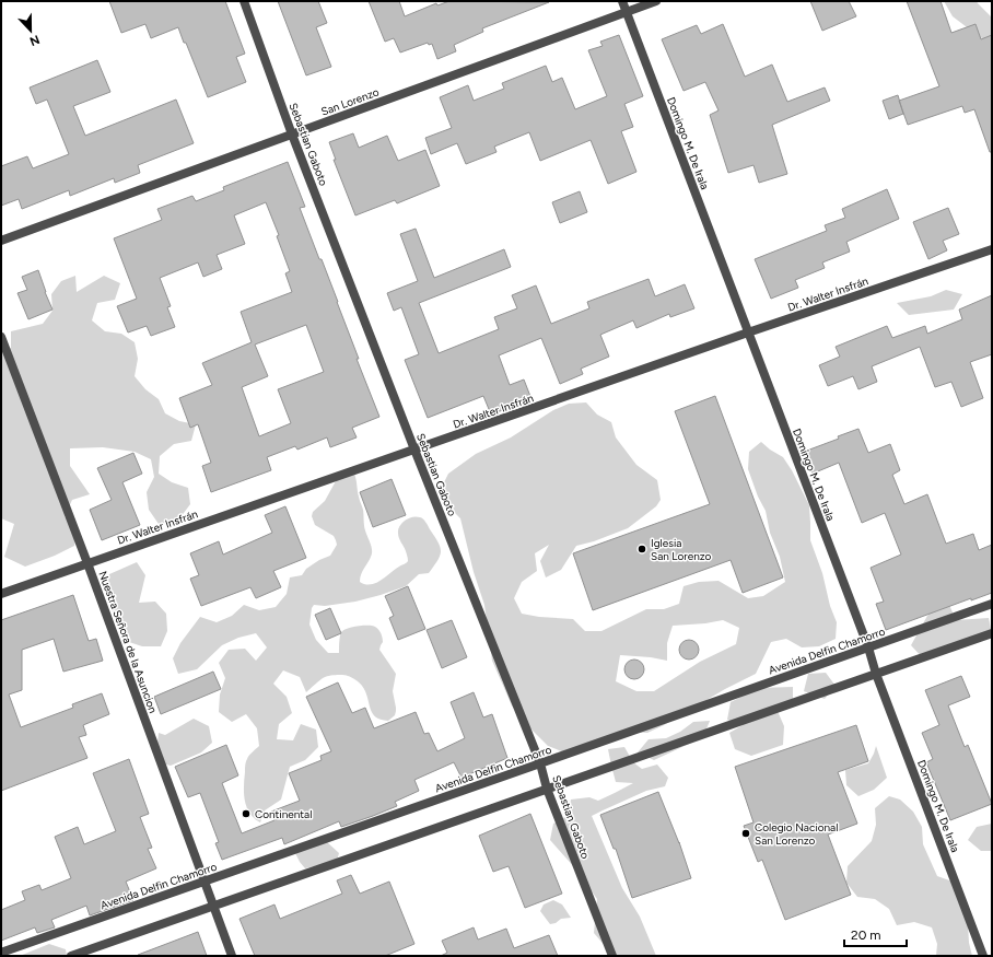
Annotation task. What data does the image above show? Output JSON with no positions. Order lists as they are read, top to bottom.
{
  "streets": {
    "street": [
      "San Lorenzo",
      "Domingo M. De Irala",
      "Sebastian Gaboto",
      "Dr. Walter Insfrán",
      "Nuestra Señora de la Asuncion",
      "Avenida Delfin Chamorro"
    ]
  },
  "crossings": [
    ["San Lorenzo", "Domingo M. De Irala"],
    ["San Lorenzo", "Sebastian Gaboto"],
    ["Domingo M. De Irala", "Dr. Walter Insfrán"],
    ["Domingo M. De Irala", "Avenida Delfin Chamorro"],
    ["Sebastian Gaboto", "Dr. Walter Insfrán"],
    ["Sebastian Gaboto", "Avenida Delfin Chamorro"],
    ["Dr. Walter Insfrán", "Nuestra Señora de la Asuncion"],
    ["Nuestra Señora de la Asuncion", "Avenida Delfin Chamorro"]
  ],
  "places": ["Iglesia San Lorenzo", "Continental", "Colegio Nacional San Lorenzo"],
  "scale_bar": "20 m",
  "north": "bottom"
}
